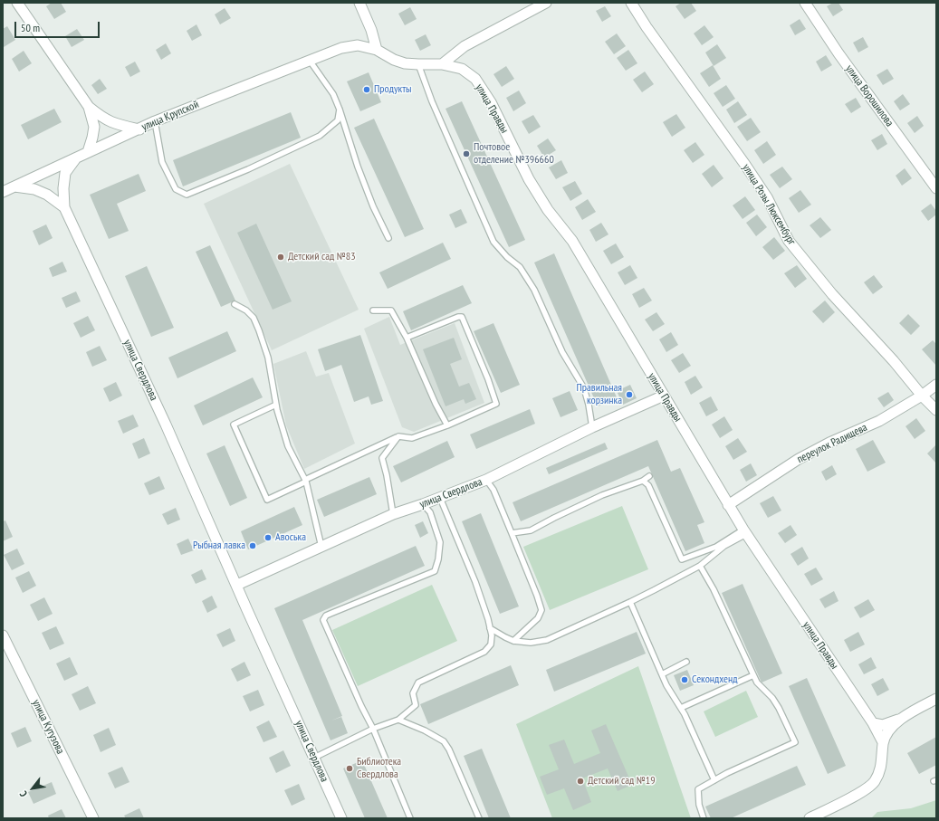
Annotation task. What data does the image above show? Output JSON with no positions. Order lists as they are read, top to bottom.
{
  "streets": {
    "street": [
      "улица Ворошилова",
      "улица Правды",
      "улица Крупской",
      "улица Розы Люксембург",
      "улица Свердлова",
      "переулок Радищева",
      "улица Кутузова"
    ]
  },
  "crossings": [
    ["улица Правды", "улица Крупской"],
    ["улица Правды", "улица Свердлова"],
    ["улица Правды", "переулок Радищева"],
    ["улица Крупской", "улица Свердлова"],
    ["улица Розы Люксембург", "переулок Радищева"]
  ],
  "places": [
    "Продукты",
    "Почтовое отделение №396660",
    "Детский сад №83",
    "Правильная корзинка",
    "Авоська",
    "Рыбная лавка",
    "Секондхенд",
    "Библиотека Свердлова",
    "Детский сад №19"
  ],
  "scale_bar": "50 m",
  "north": "bottom left"
}
